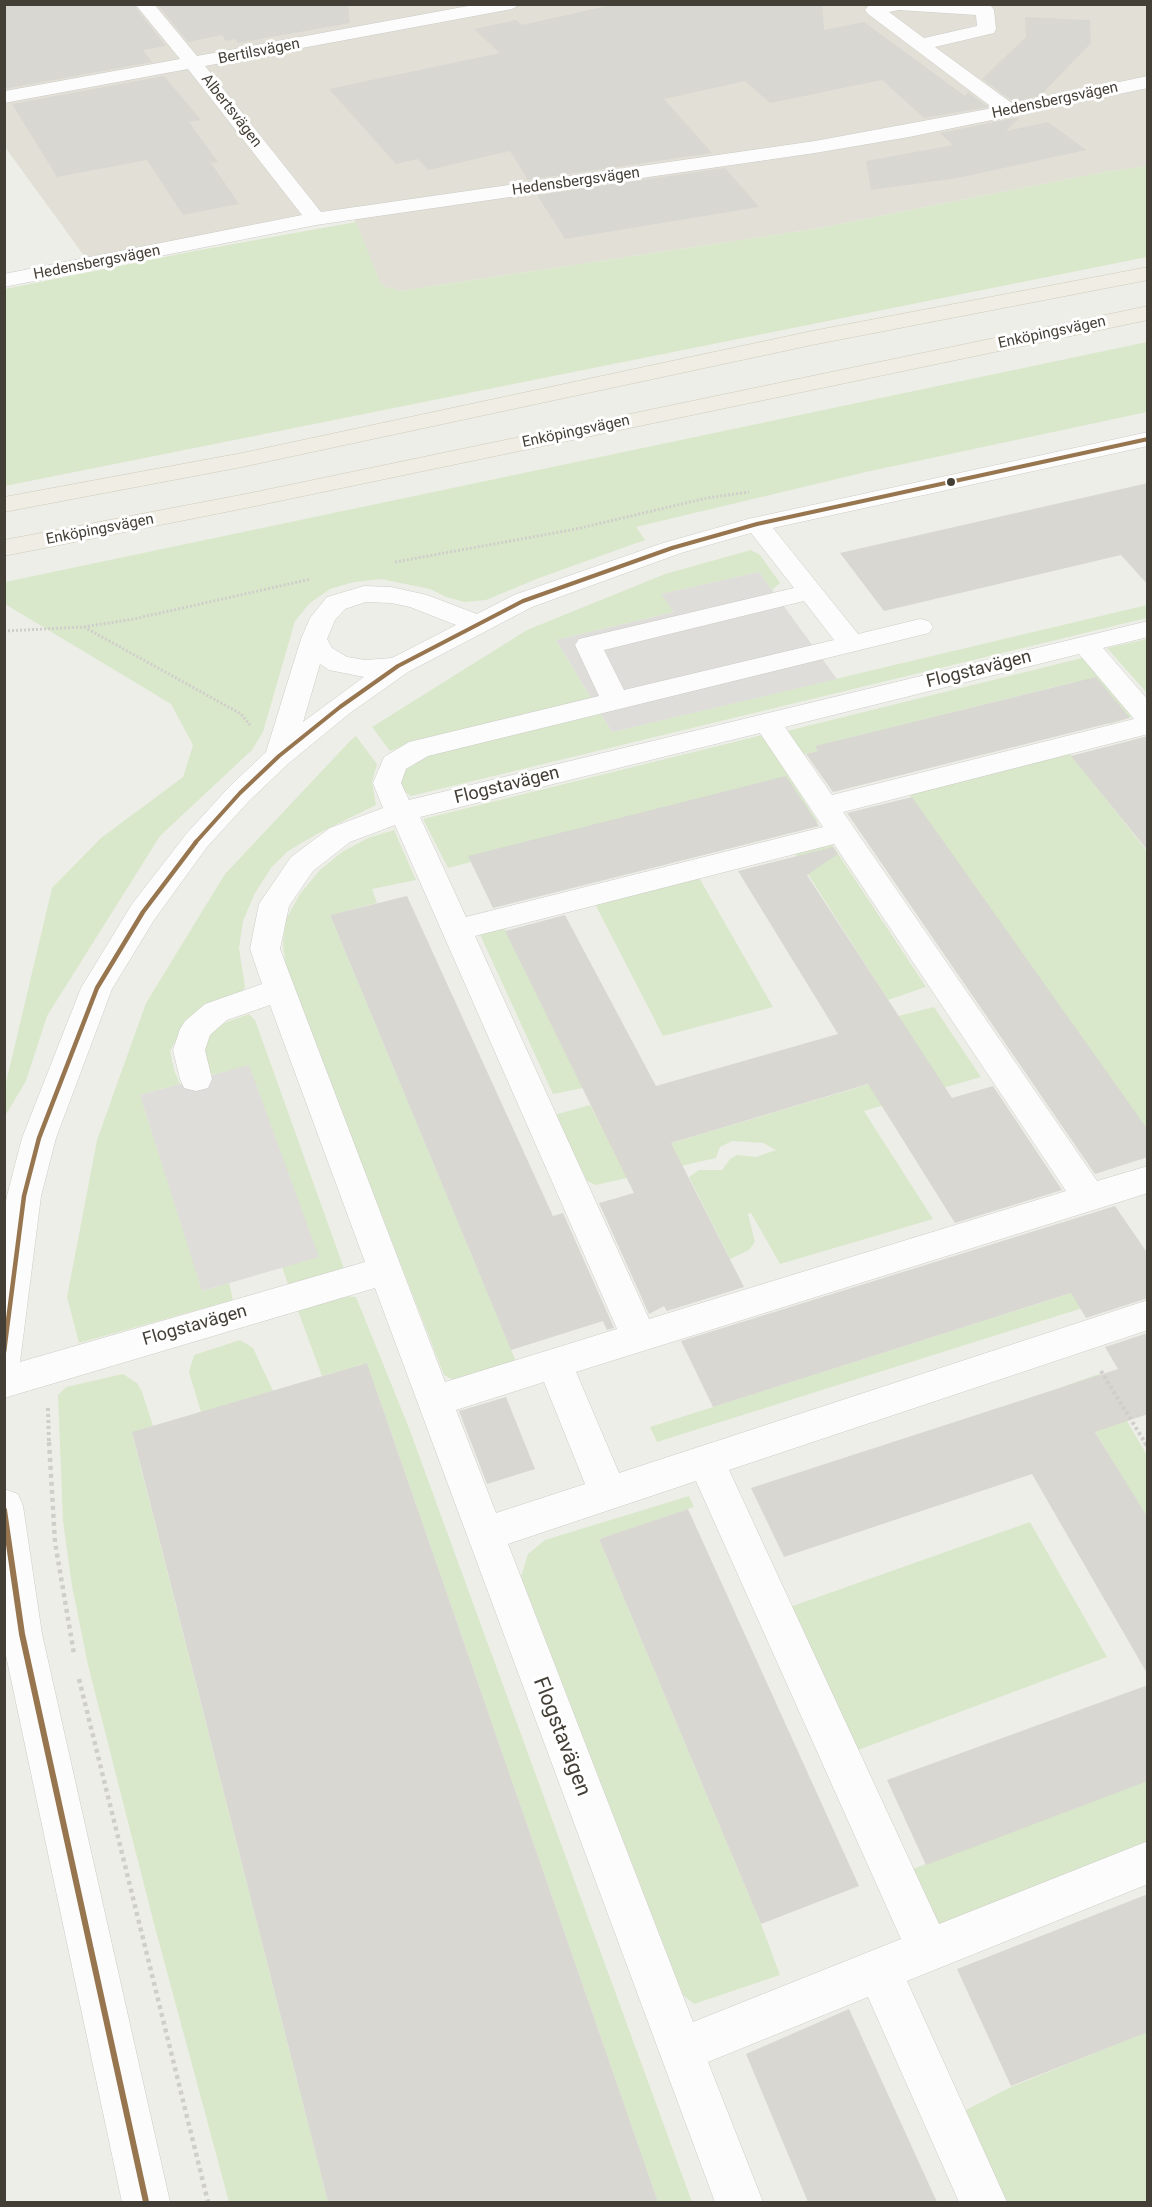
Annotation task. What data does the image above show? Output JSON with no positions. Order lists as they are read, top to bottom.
{
  "streets": {
    "main road": ["Enköpingsvägen"],
    "street": [
      "Bertilsvägen",
      "Hedensbergsvägen",
      "Albertsvägen",
      "Flogstavägen"
    ]
  },
  "crossings": [
    ["Bertilsvägen", "Albertsvägen"],
    ["Hedensbergsvägen", "Albertsvägen"]
  ]
}
